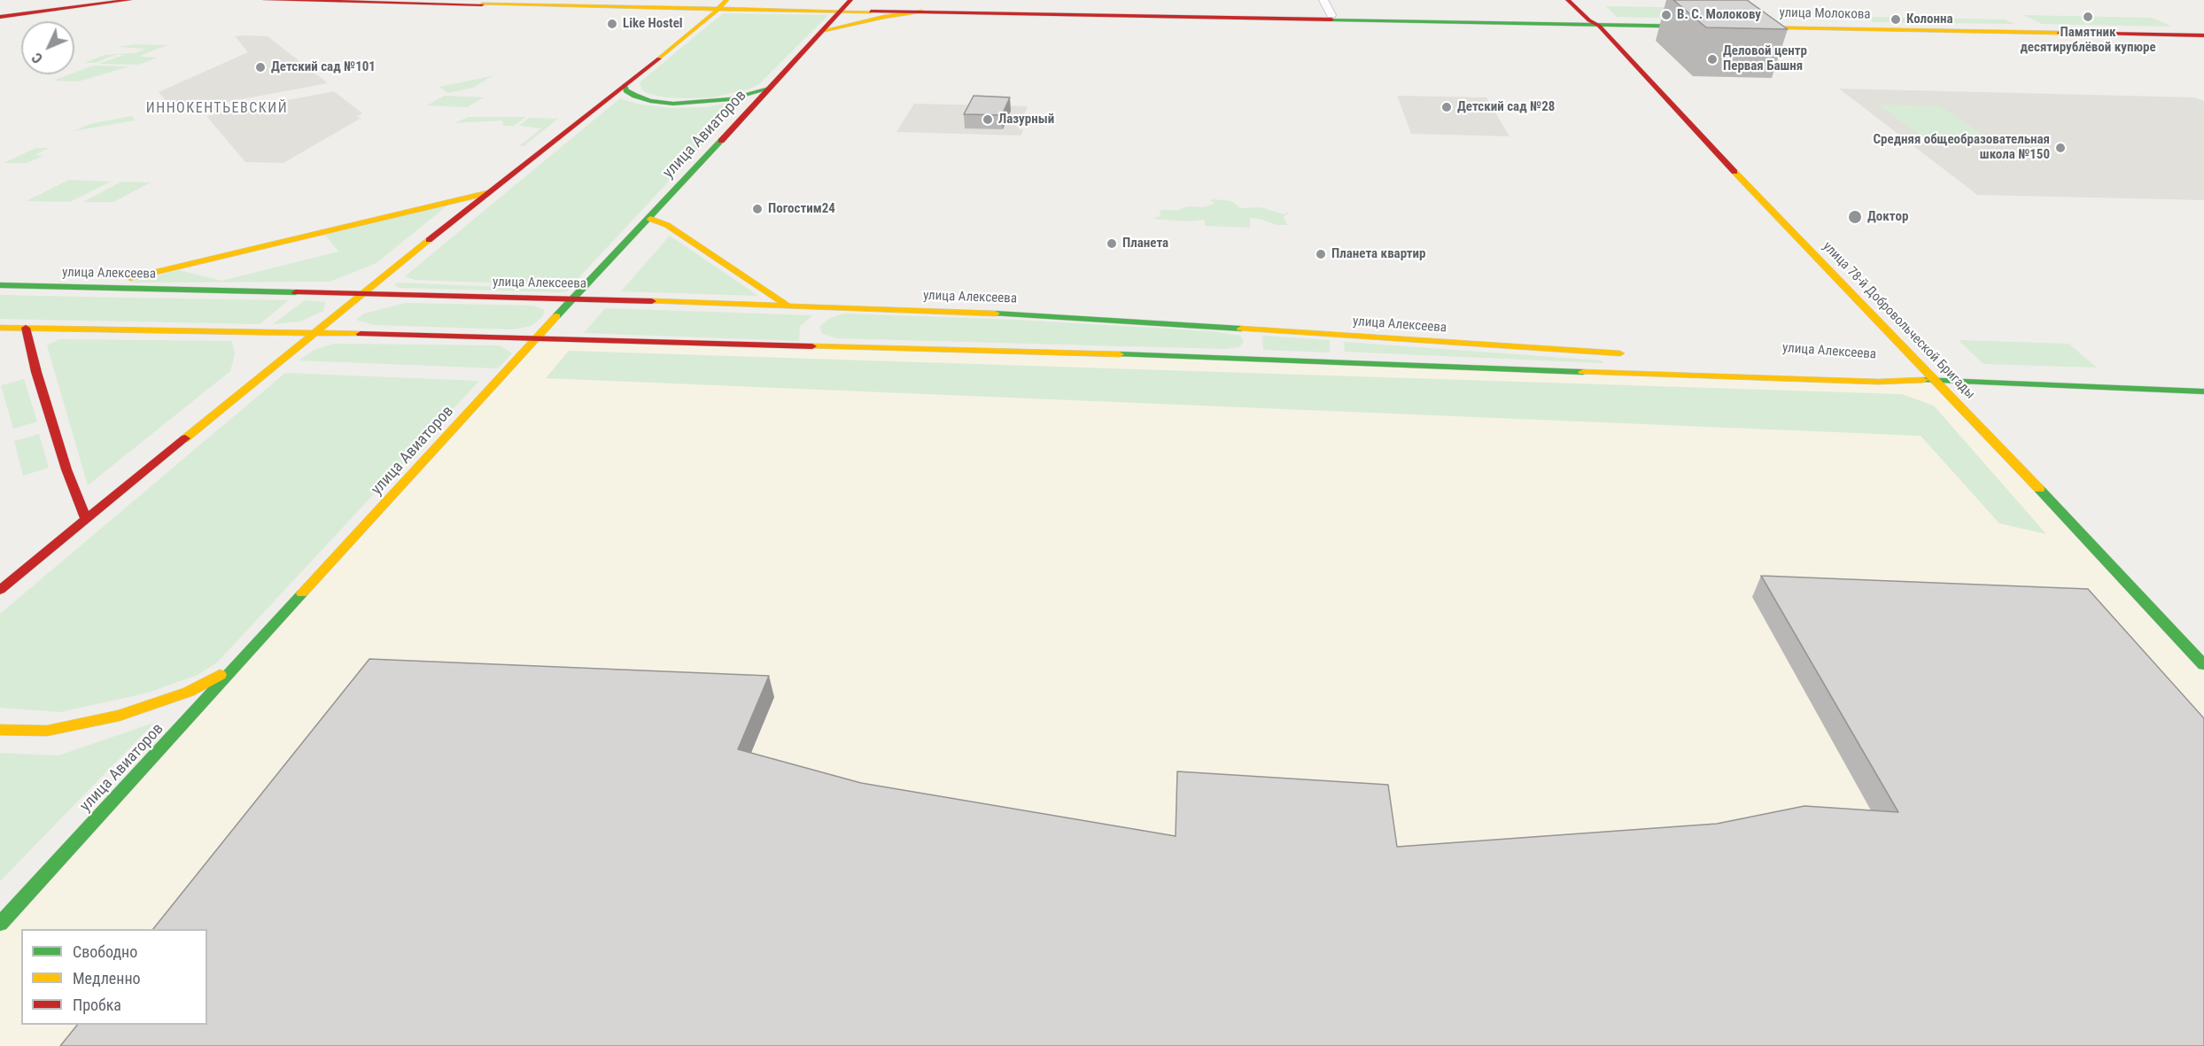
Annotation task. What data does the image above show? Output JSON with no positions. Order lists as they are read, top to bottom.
{
  "streets": {
    "main road": [
      "улица Молокова",
      "улица Авиаторов",
      "улица Алексеева",
      "улица 78-й Добровольческой Бригады"
    ]
  },
  "crossings": [
    ["улица Авиаторов", "улица Алексеева"],
    ["улица Алексеева", "улица 78-й Добровольческой Бригады"]
  ],
  "districts": ["ИННОКЕНТЬЕВСКИЙ"],
  "places": [
    "В. С. Молокову",
    "Памятник десятирублёвой купюре",
    "Колонна",
    "Like Hostel",
    "Деловой центр Первая Башня",
    "Детский сад №101",
    "Детский сад №28",
    "Лазурный",
    "Средняя общеобразовательная школа №150",
    "Погостим24",
    "Доктор",
    "Планета",
    "Планета квартир"
  ],
  "legend": ["Свободно", "Медленно", "Пробка"],
  "north": "bottom left"
}
